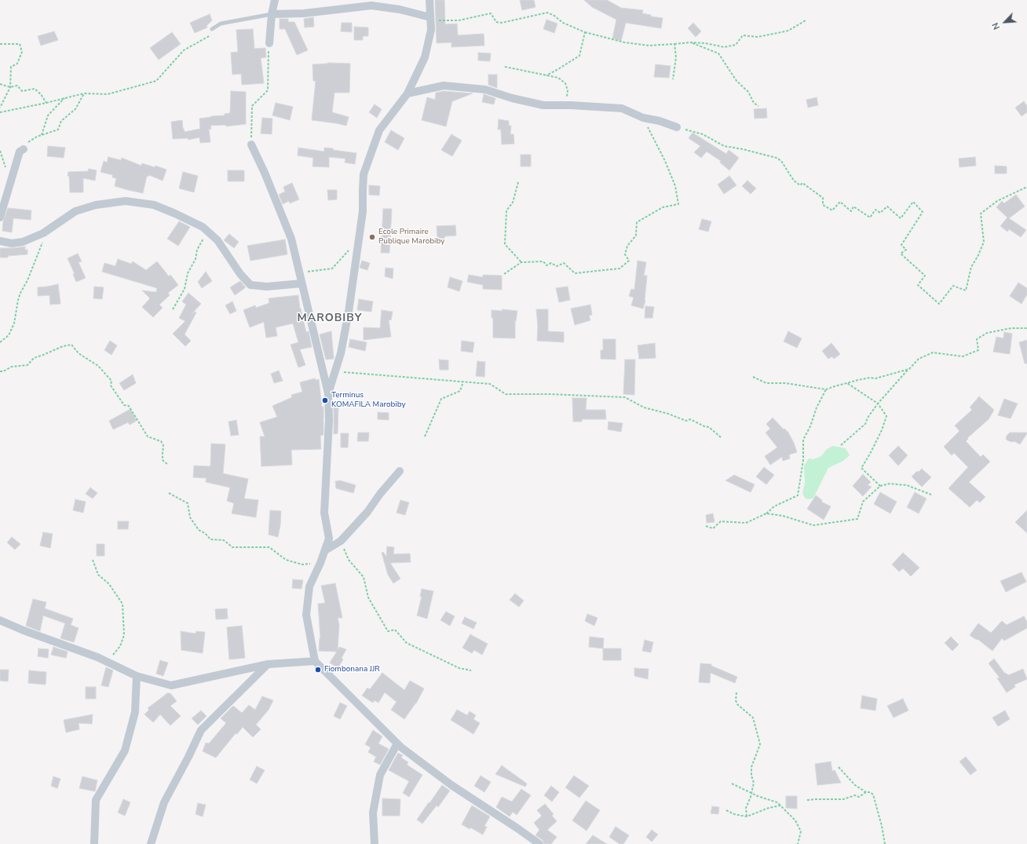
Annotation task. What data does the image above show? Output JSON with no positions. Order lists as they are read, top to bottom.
{
  "districts": ["MAROBIBY"],
  "places": ["Ecole Primaire Publique Marobiby", "Terminus KOMAFILA Marobiby", "Fiombonana JJR"],
  "north": "bottom left"
}
